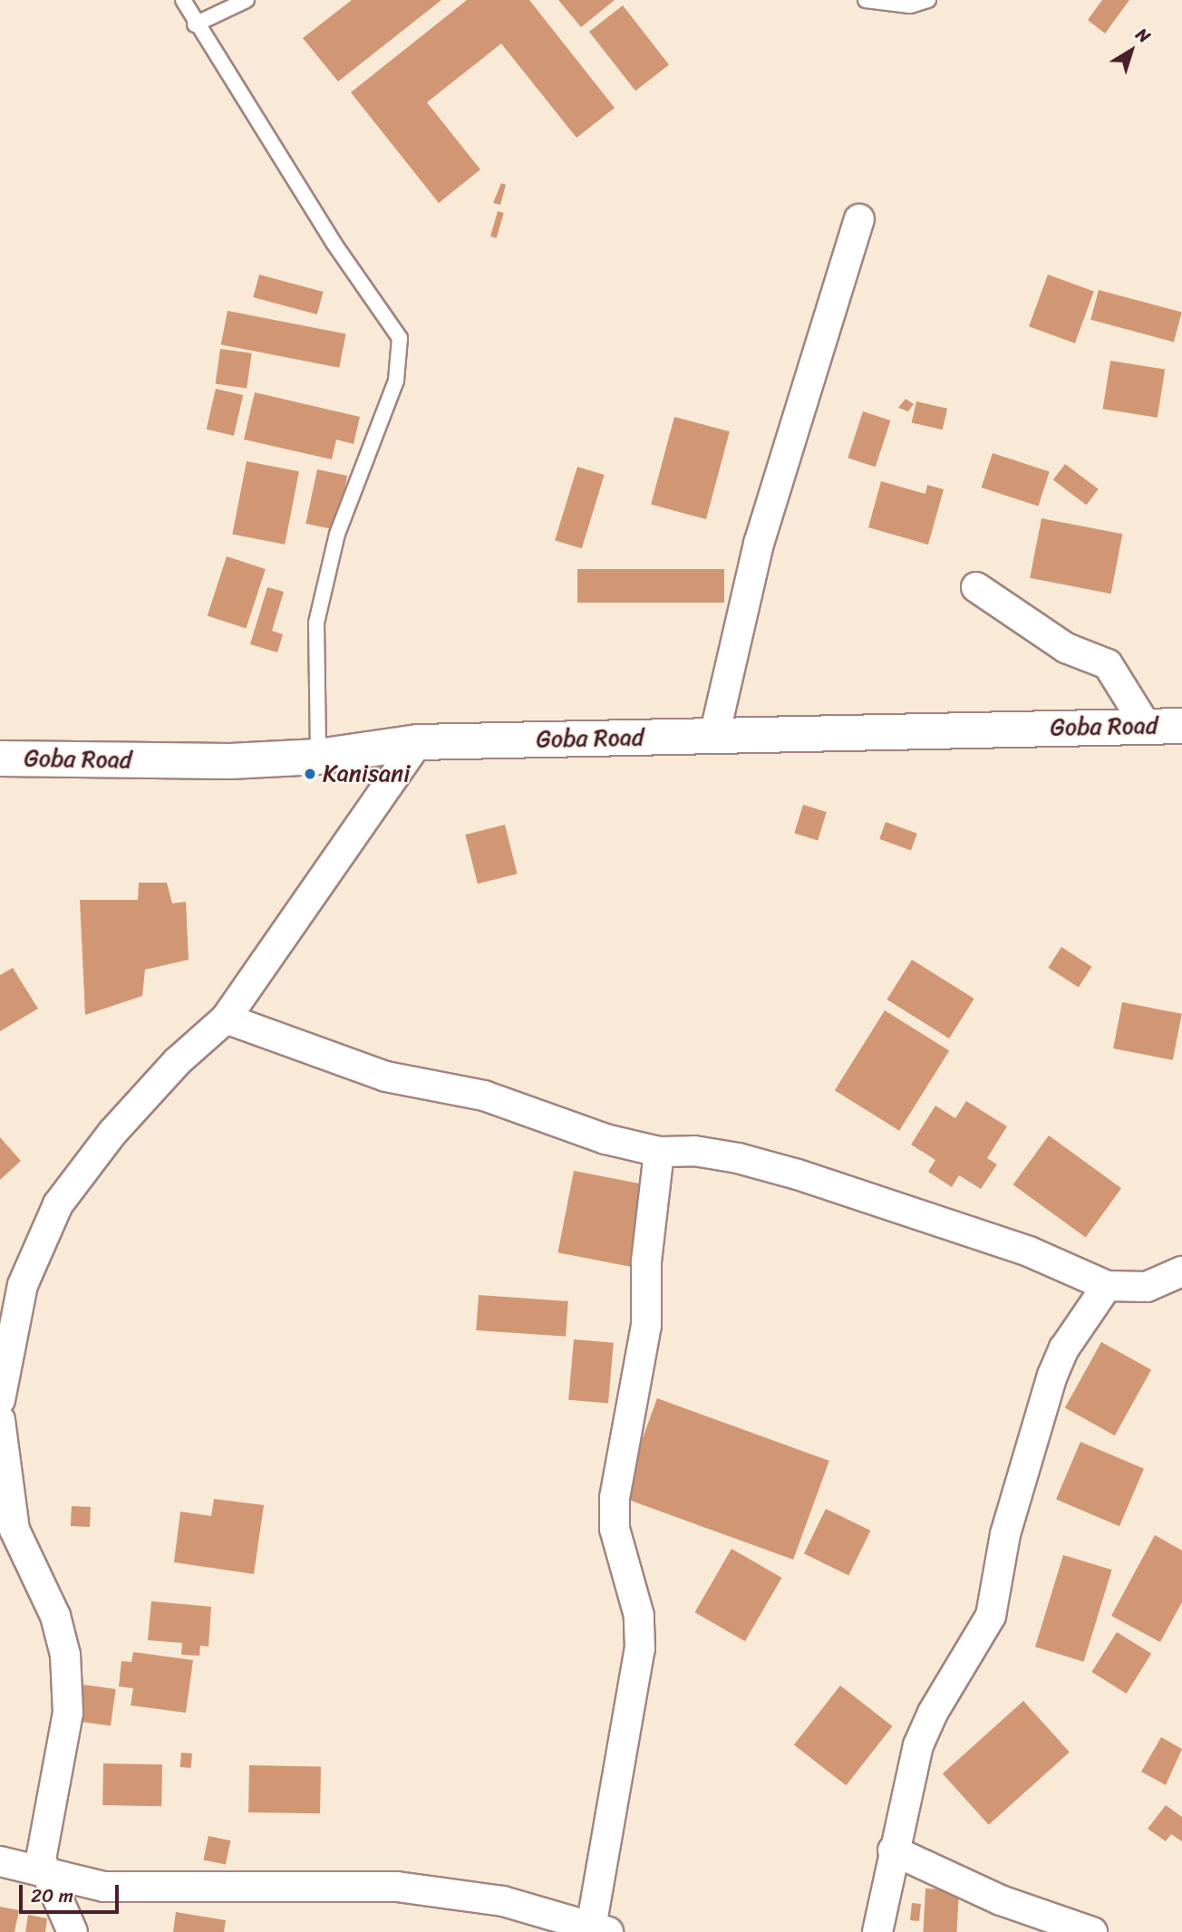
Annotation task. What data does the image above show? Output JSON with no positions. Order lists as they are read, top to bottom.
{
  "streets": {
    "main road": ["Goba Road"]
  },
  "places": ["Kanisani"],
  "scale_bar": "20 m",
  "north": "top right"
}
